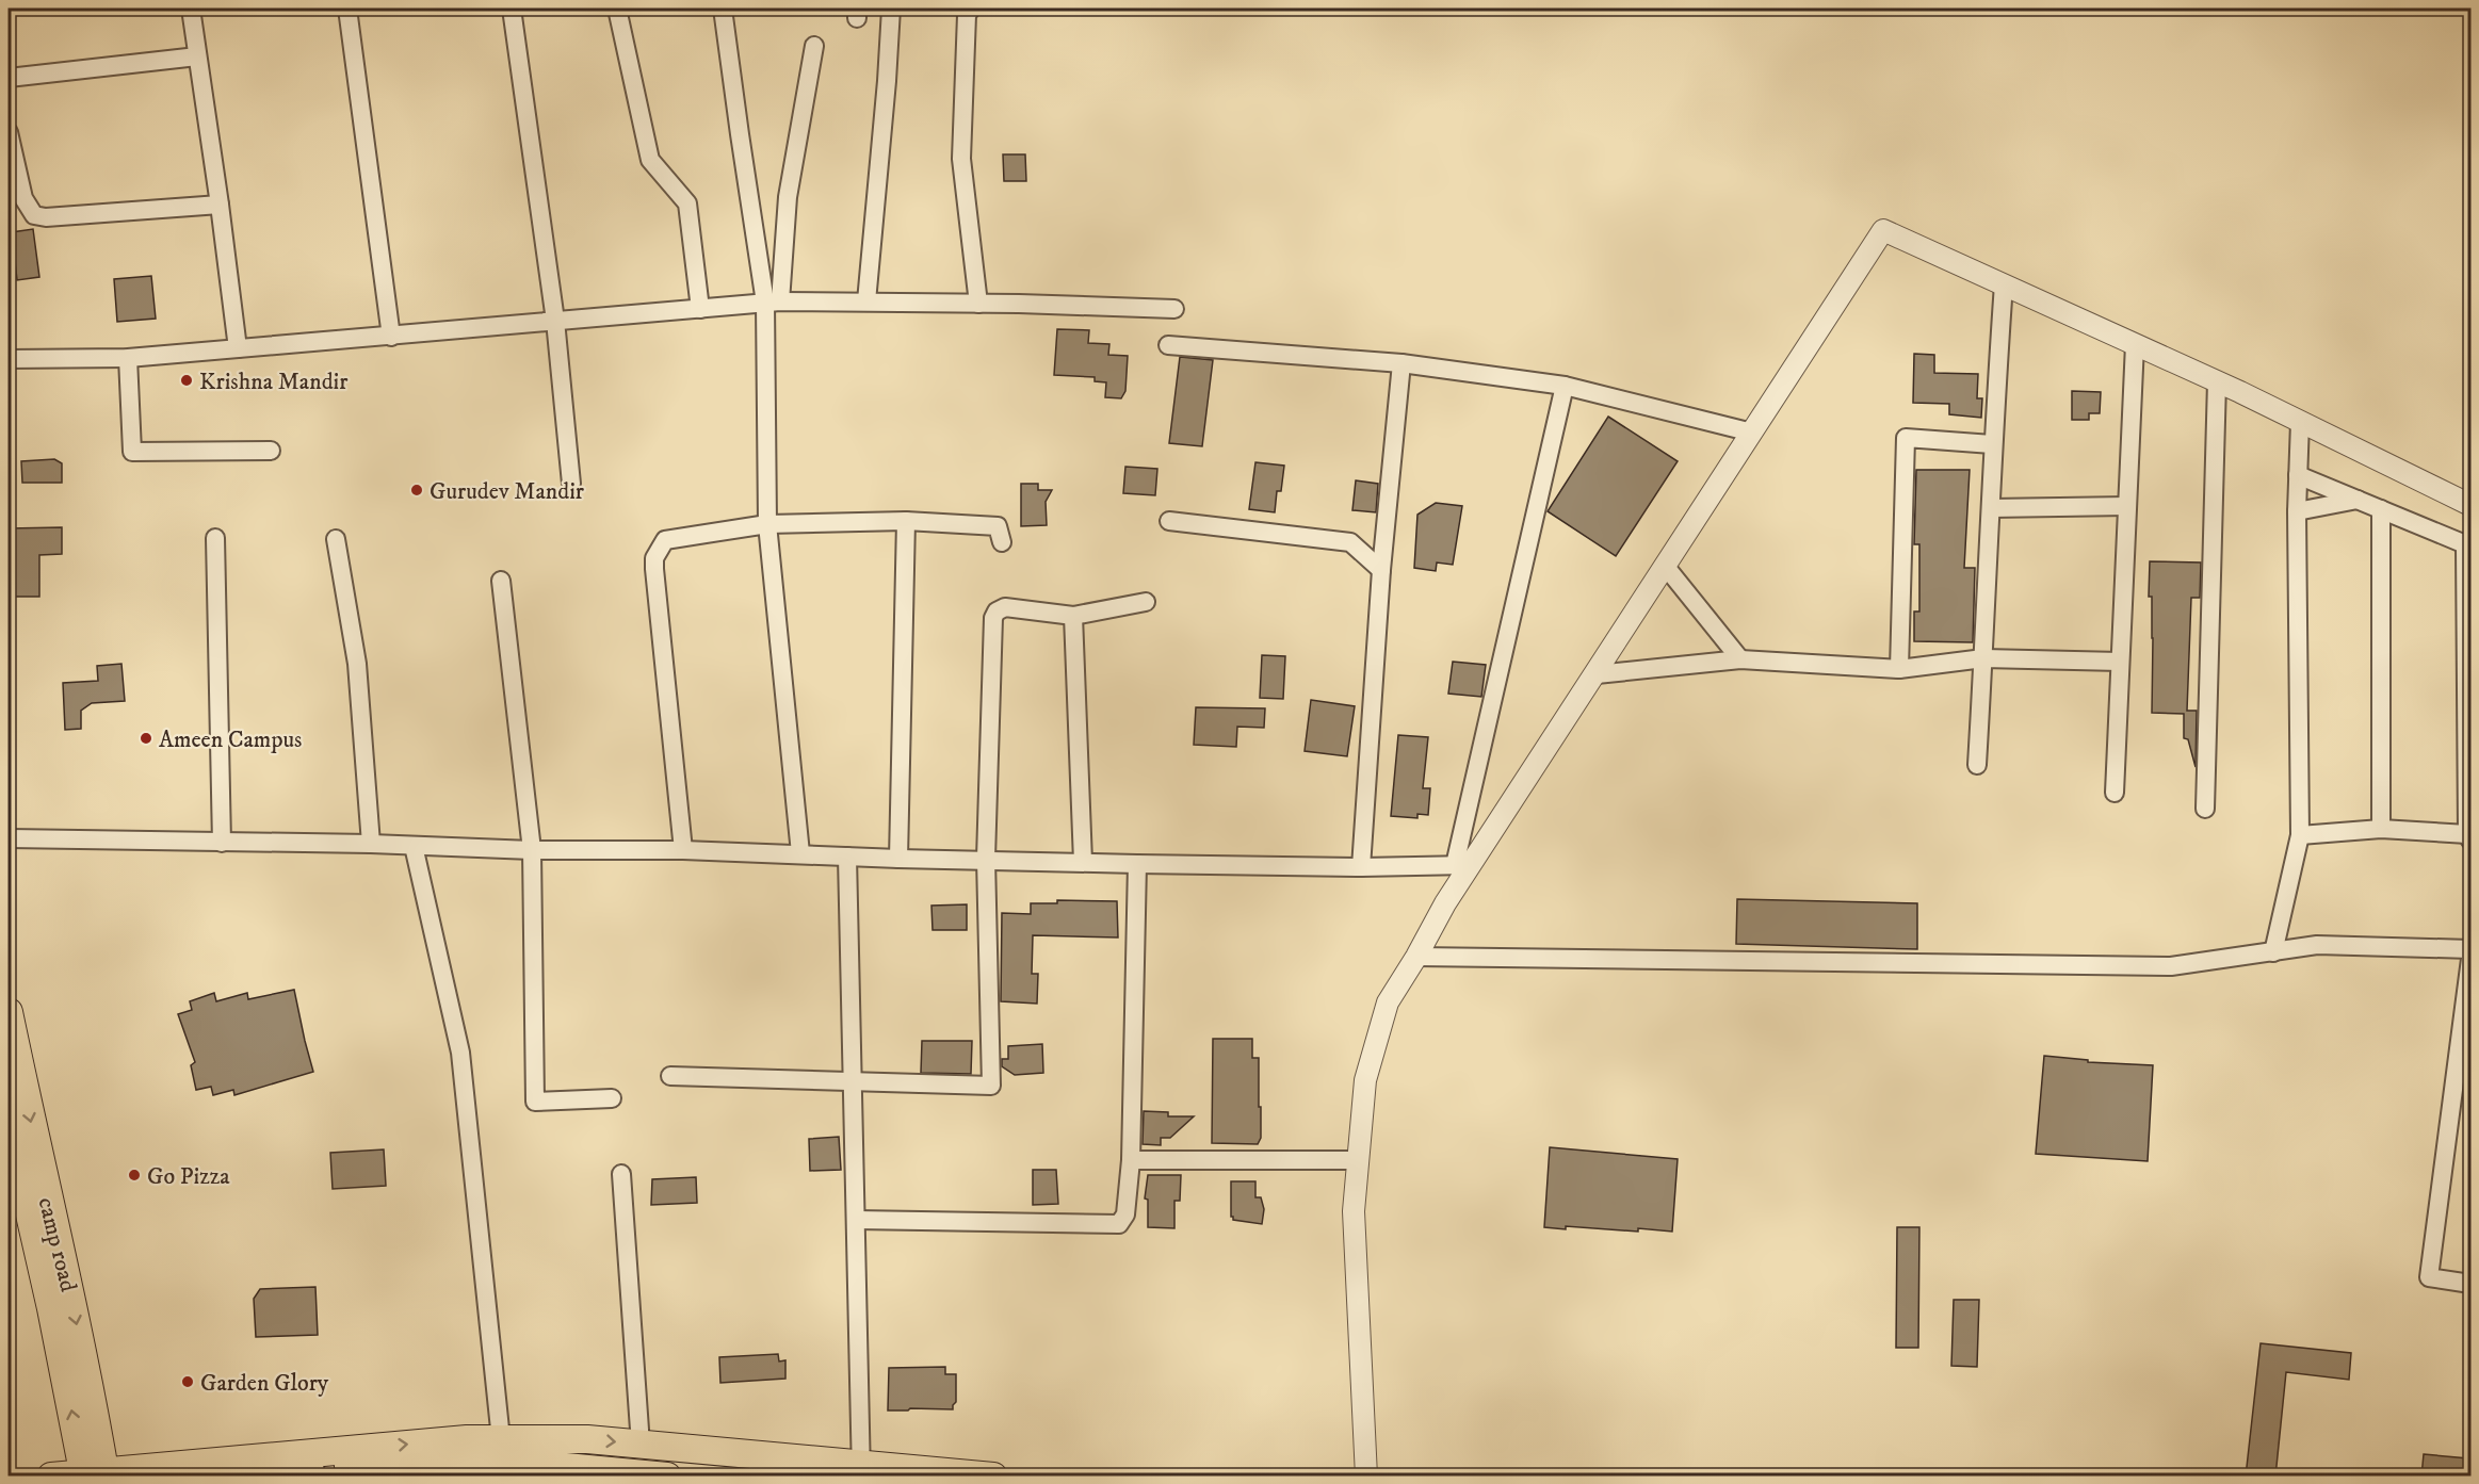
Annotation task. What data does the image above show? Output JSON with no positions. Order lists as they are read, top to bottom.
{
  "streets": {
    "main road": ["camp road"]
  },
  "places": [
    "Krishna Mandir",
    "Gurudev Mandir",
    "Ameen Campus",
    "Go Pizza",
    "Garden Glory"
  ]
}
